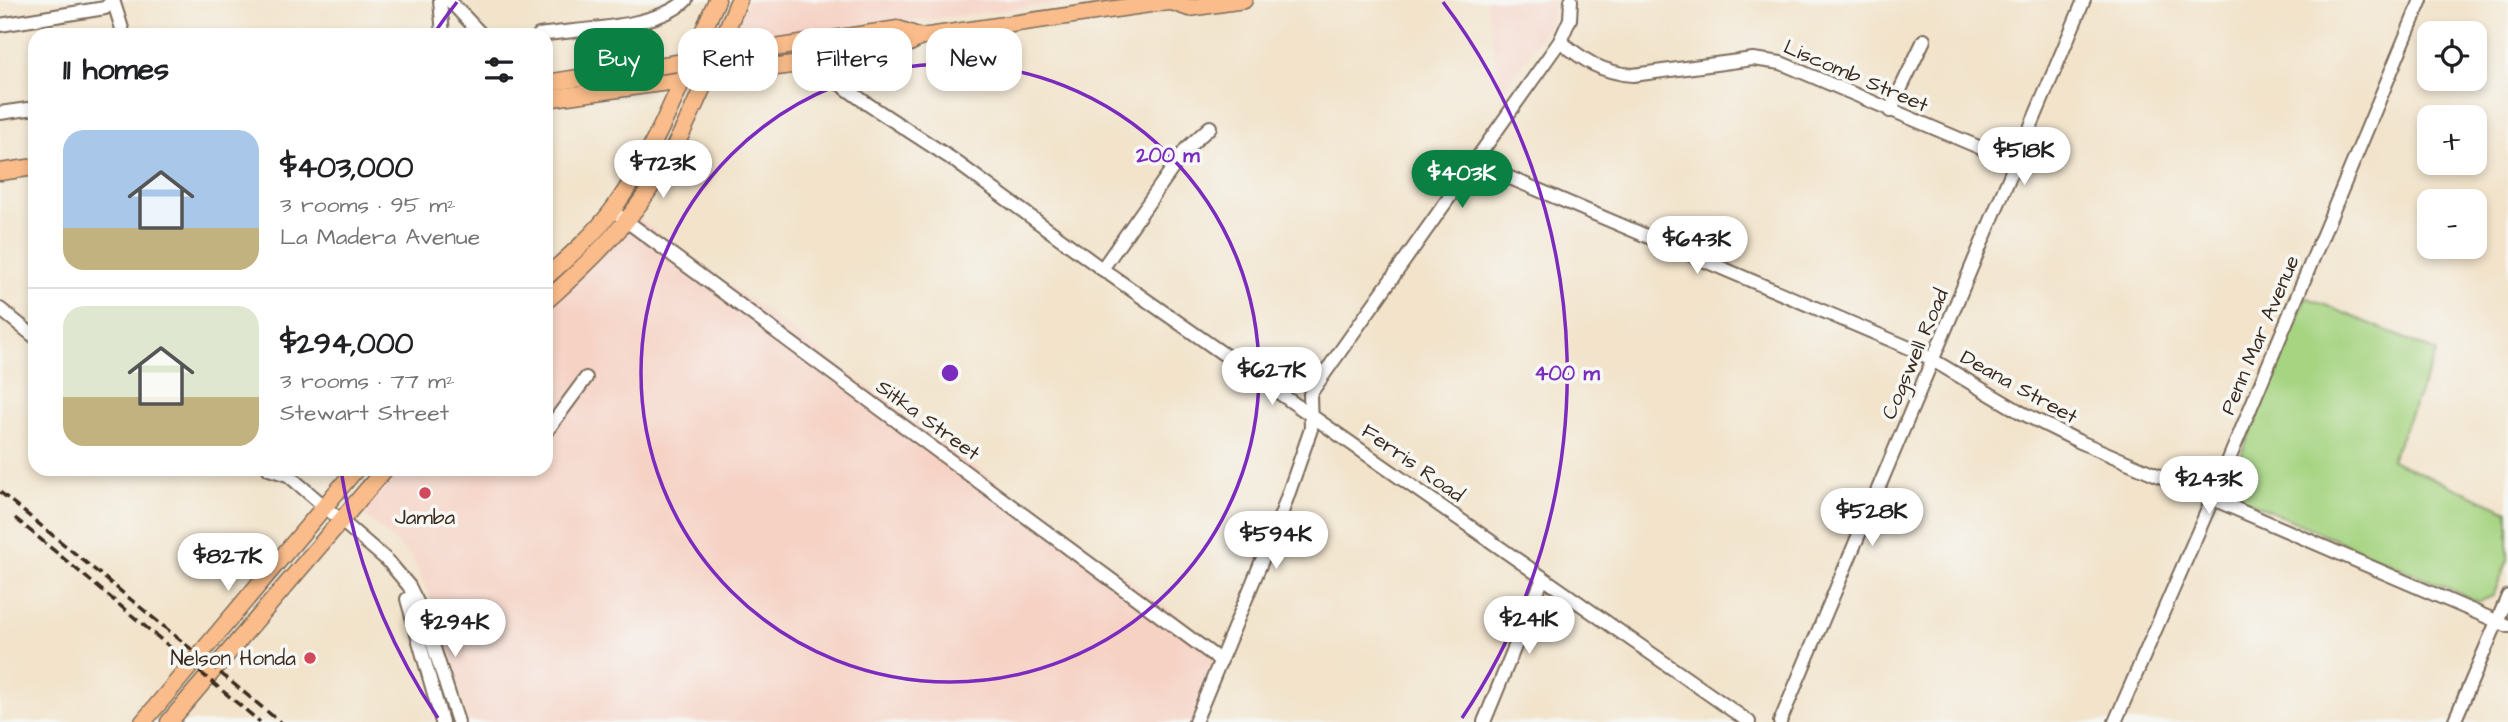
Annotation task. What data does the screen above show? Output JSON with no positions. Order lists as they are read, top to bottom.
{
  "streets": {
    "street": [
      "Liscomb Street",
      "Penn Mar Avenue",
      "Cogswell Road",
      "Deana Street",
      "Sitka Street",
      "Ferris Road"
    ]
  },
  "crossings": [
    ["Liscomb Street", "Cogswell Road"],
    ["Penn Mar Avenue", "Deana Street"],
    ["Cogswell Road", "Deana Street"]
  ],
  "places": ["Jamba", "Nelson Honda"],
  "page": {
    "map_buttons": ["+", "−"],
    "chip": [
      "Buy",
      "Rent",
      "Filters",
      "New"
    ],
    "heading": "11 homes",
    "list": [
      {
        "name": "$403,000",
        "note": "3 rooms · 95 m² · La Madera Avenue"
      },
      {
        "name": "$294,000",
        "note": "3 rooms · 77 m² · Stewart Street"
      }
    ],
    "price": [
      "$518K",
      "$723K",
      "$403K",
      "$643K",
      "$627K",
      "$243K",
      "$528K",
      "$594K",
      "$827K",
      "$241K",
      "$294K"
    ]
  },
  "rings": ["200 m", "400 m"]
}
